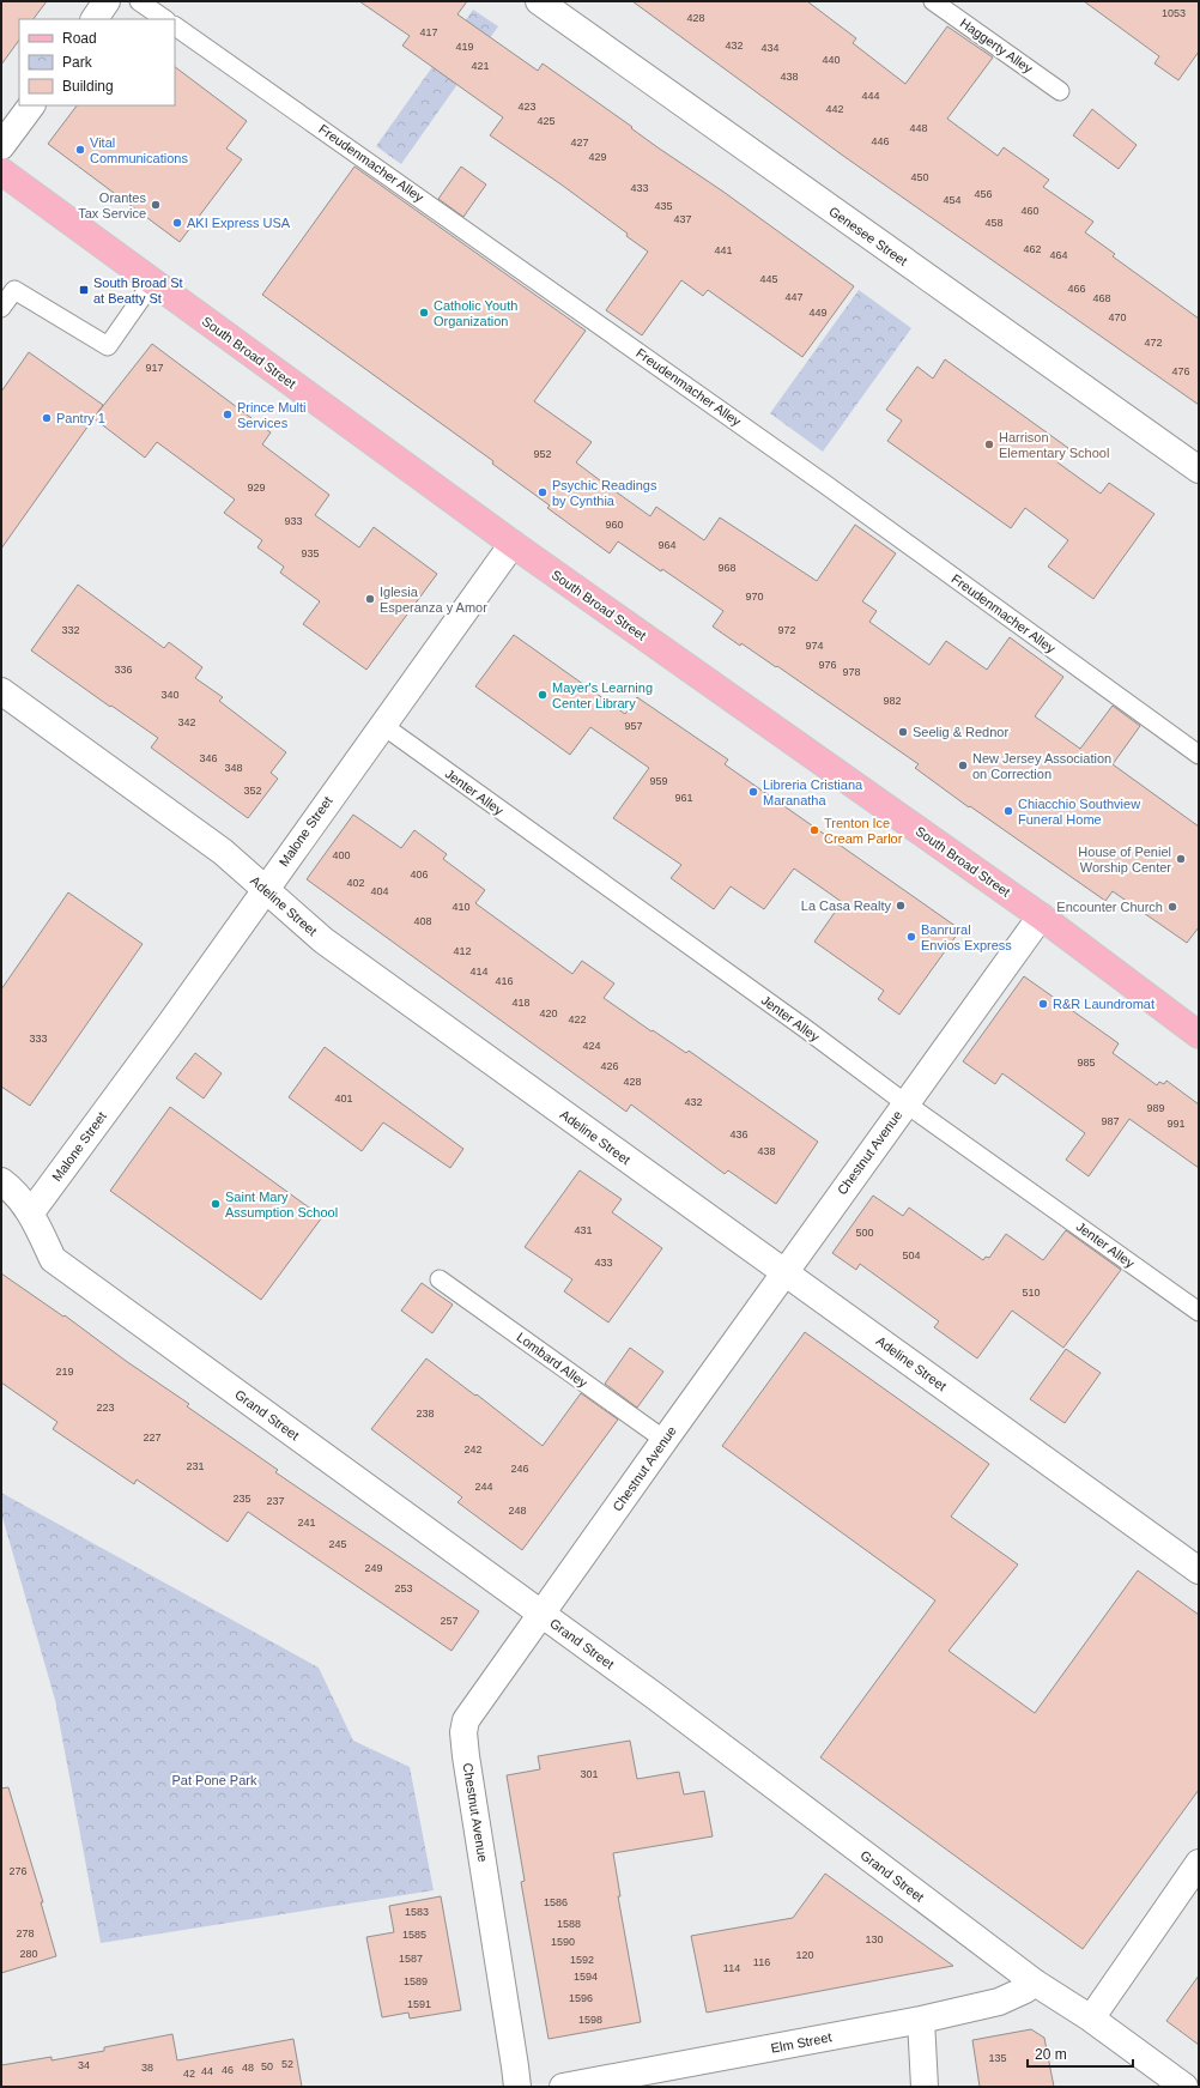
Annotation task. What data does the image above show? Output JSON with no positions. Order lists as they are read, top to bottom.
{
  "streets": {
    "main road": ["South Broad Street"],
    "street": [
      "Genesee Street",
      "Malone Street",
      "Adeline Street",
      "Chestnut Avenue",
      "Grand Street",
      "Elm Street"
    ],
    "lane": [
      "Haggerty Alley",
      "Freudenmacher Alley",
      "Jenter Alley",
      "Lombard Alley"
    ]
  },
  "crossings": [
    ["South Broad Street", "Malone Street"],
    ["South Broad Street", "Chestnut Avenue"],
    ["Jenter Alley", "Malone Street"],
    ["Jenter Alley", "Chestnut Avenue"],
    ["Malone Street", "Adeline Street"],
    ["Malone Street", "Grand Street"],
    ["Adeline Street", "Chestnut Avenue"],
    ["Chestnut Avenue", "Lombard Alley"],
    ["Chestnut Avenue", "Grand Street"],
    ["Grand Street", "Elm Street"]
  ],
  "parks": ["Pat Pone Park"],
  "places": {
    "other": [
      "Vital Communications",
      "Orantes Tax Service",
      "AKI Express USA",
      "Catholic Youth Organization",
      "Prince Multi Services",
      "Pantry 1",
      "Harrison Elementary School",
      "Psychic Readings by Cynthia",
      "Iglesia Esperanza y Amor",
      "Mayer's Learning Center Library",
      "Seelig & Rednor",
      "New Jersey Association on Correction",
      "Libreria Cristiana Maranatha",
      "Chiacchio Southview Funeral Home",
      "Trenton Ice Cream Parlor",
      "House of Peniel Worship Center",
      "La Casa Realty",
      "Encounter Church",
      "Banrural Envios Express",
      "R&R Laundromat",
      "Saint Mary Assumption School"
    ],
    "transit": ["South Broad St at Beatty St"]
  },
  "house_numbers": [
    "1053",
    "428",
    "417",
    "432",
    "419",
    "434",
    "440",
    "421",
    "438",
    "444",
    "423",
    "442",
    "425",
    "448",
    "446",
    "427",
    "429",
    "450",
    "433",
    "456",
    "454",
    "435",
    "460",
    "437",
    "458",
    "462",
    "441",
    "464",
    "445",
    "466",
    "447",
    "468",
    "449",
    "470",
    "472",
    "917",
    "476",
    "952",
    "929",
    "933",
    "960",
    "964",
    "935",
    "968",
    "970",
    "332",
    "972",
    "974",
    "976",
    "336",
    "978",
    "340",
    "982",
    "342",
    "957",
    "346",
    "348",
    "959",
    "352",
    "961",
    "400",
    "406",
    "402",
    "404",
    "410",
    "408",
    "412",
    "414",
    "416",
    "418",
    "420",
    "422",
    "333",
    "424",
    "985",
    "426",
    "428",
    "401",
    "432",
    "989",
    "987",
    "991",
    "436",
    "438",
    "431",
    "500",
    "504",
    "433",
    "510",
    "219",
    "223",
    "238",
    "227",
    "242",
    "231",
    "246",
    "244",
    "235",
    "237",
    "248",
    "241",
    "245",
    "249",
    "253",
    "257",
    "301",
    "276",
    "1586",
    "1583",
    "1588",
    "278",
    "1585",
    "130",
    "1590",
    "280",
    "120",
    "1587",
    "1592",
    "116",
    "114",
    "1594",
    "1589",
    "1596",
    "1591",
    "1598",
    "135",
    "52",
    "34",
    "50",
    "38",
    "48",
    "46",
    "44",
    "42"
  ],
  "legend": ["Road", "Park", "Building"],
  "scale_bar": "20 m"
}
